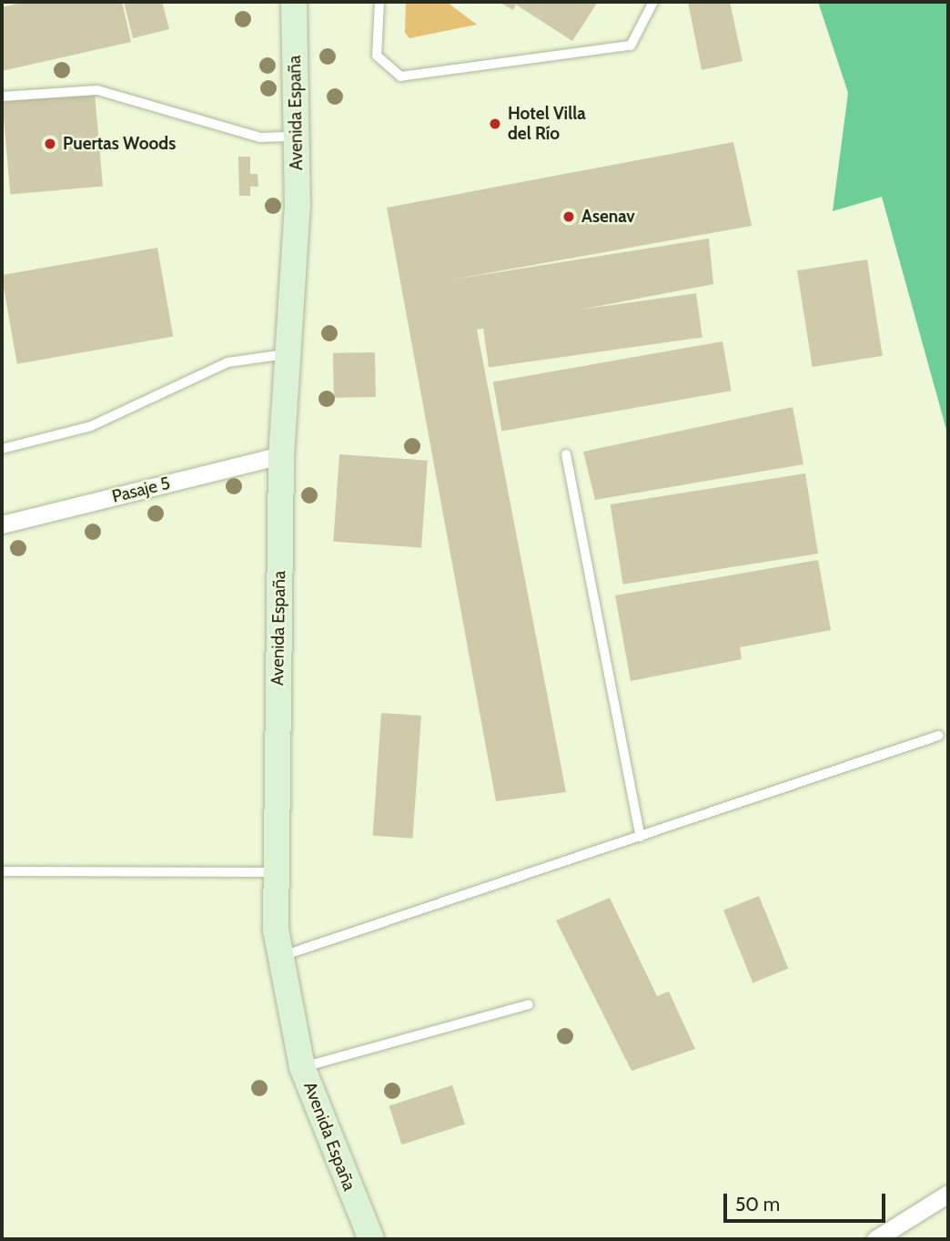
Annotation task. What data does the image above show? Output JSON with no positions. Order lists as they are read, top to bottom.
{
  "streets": {
    "main road": ["Avenida España"],
    "street": ["Pasaje 5"]
  },
  "crossings": [
    ["Avenida España", "Pasaje 5"]
  ],
  "places": ["Hotel Villa del Río", "Puertas Woods", "Asenav"],
  "scale_bar": "50 m"
}
